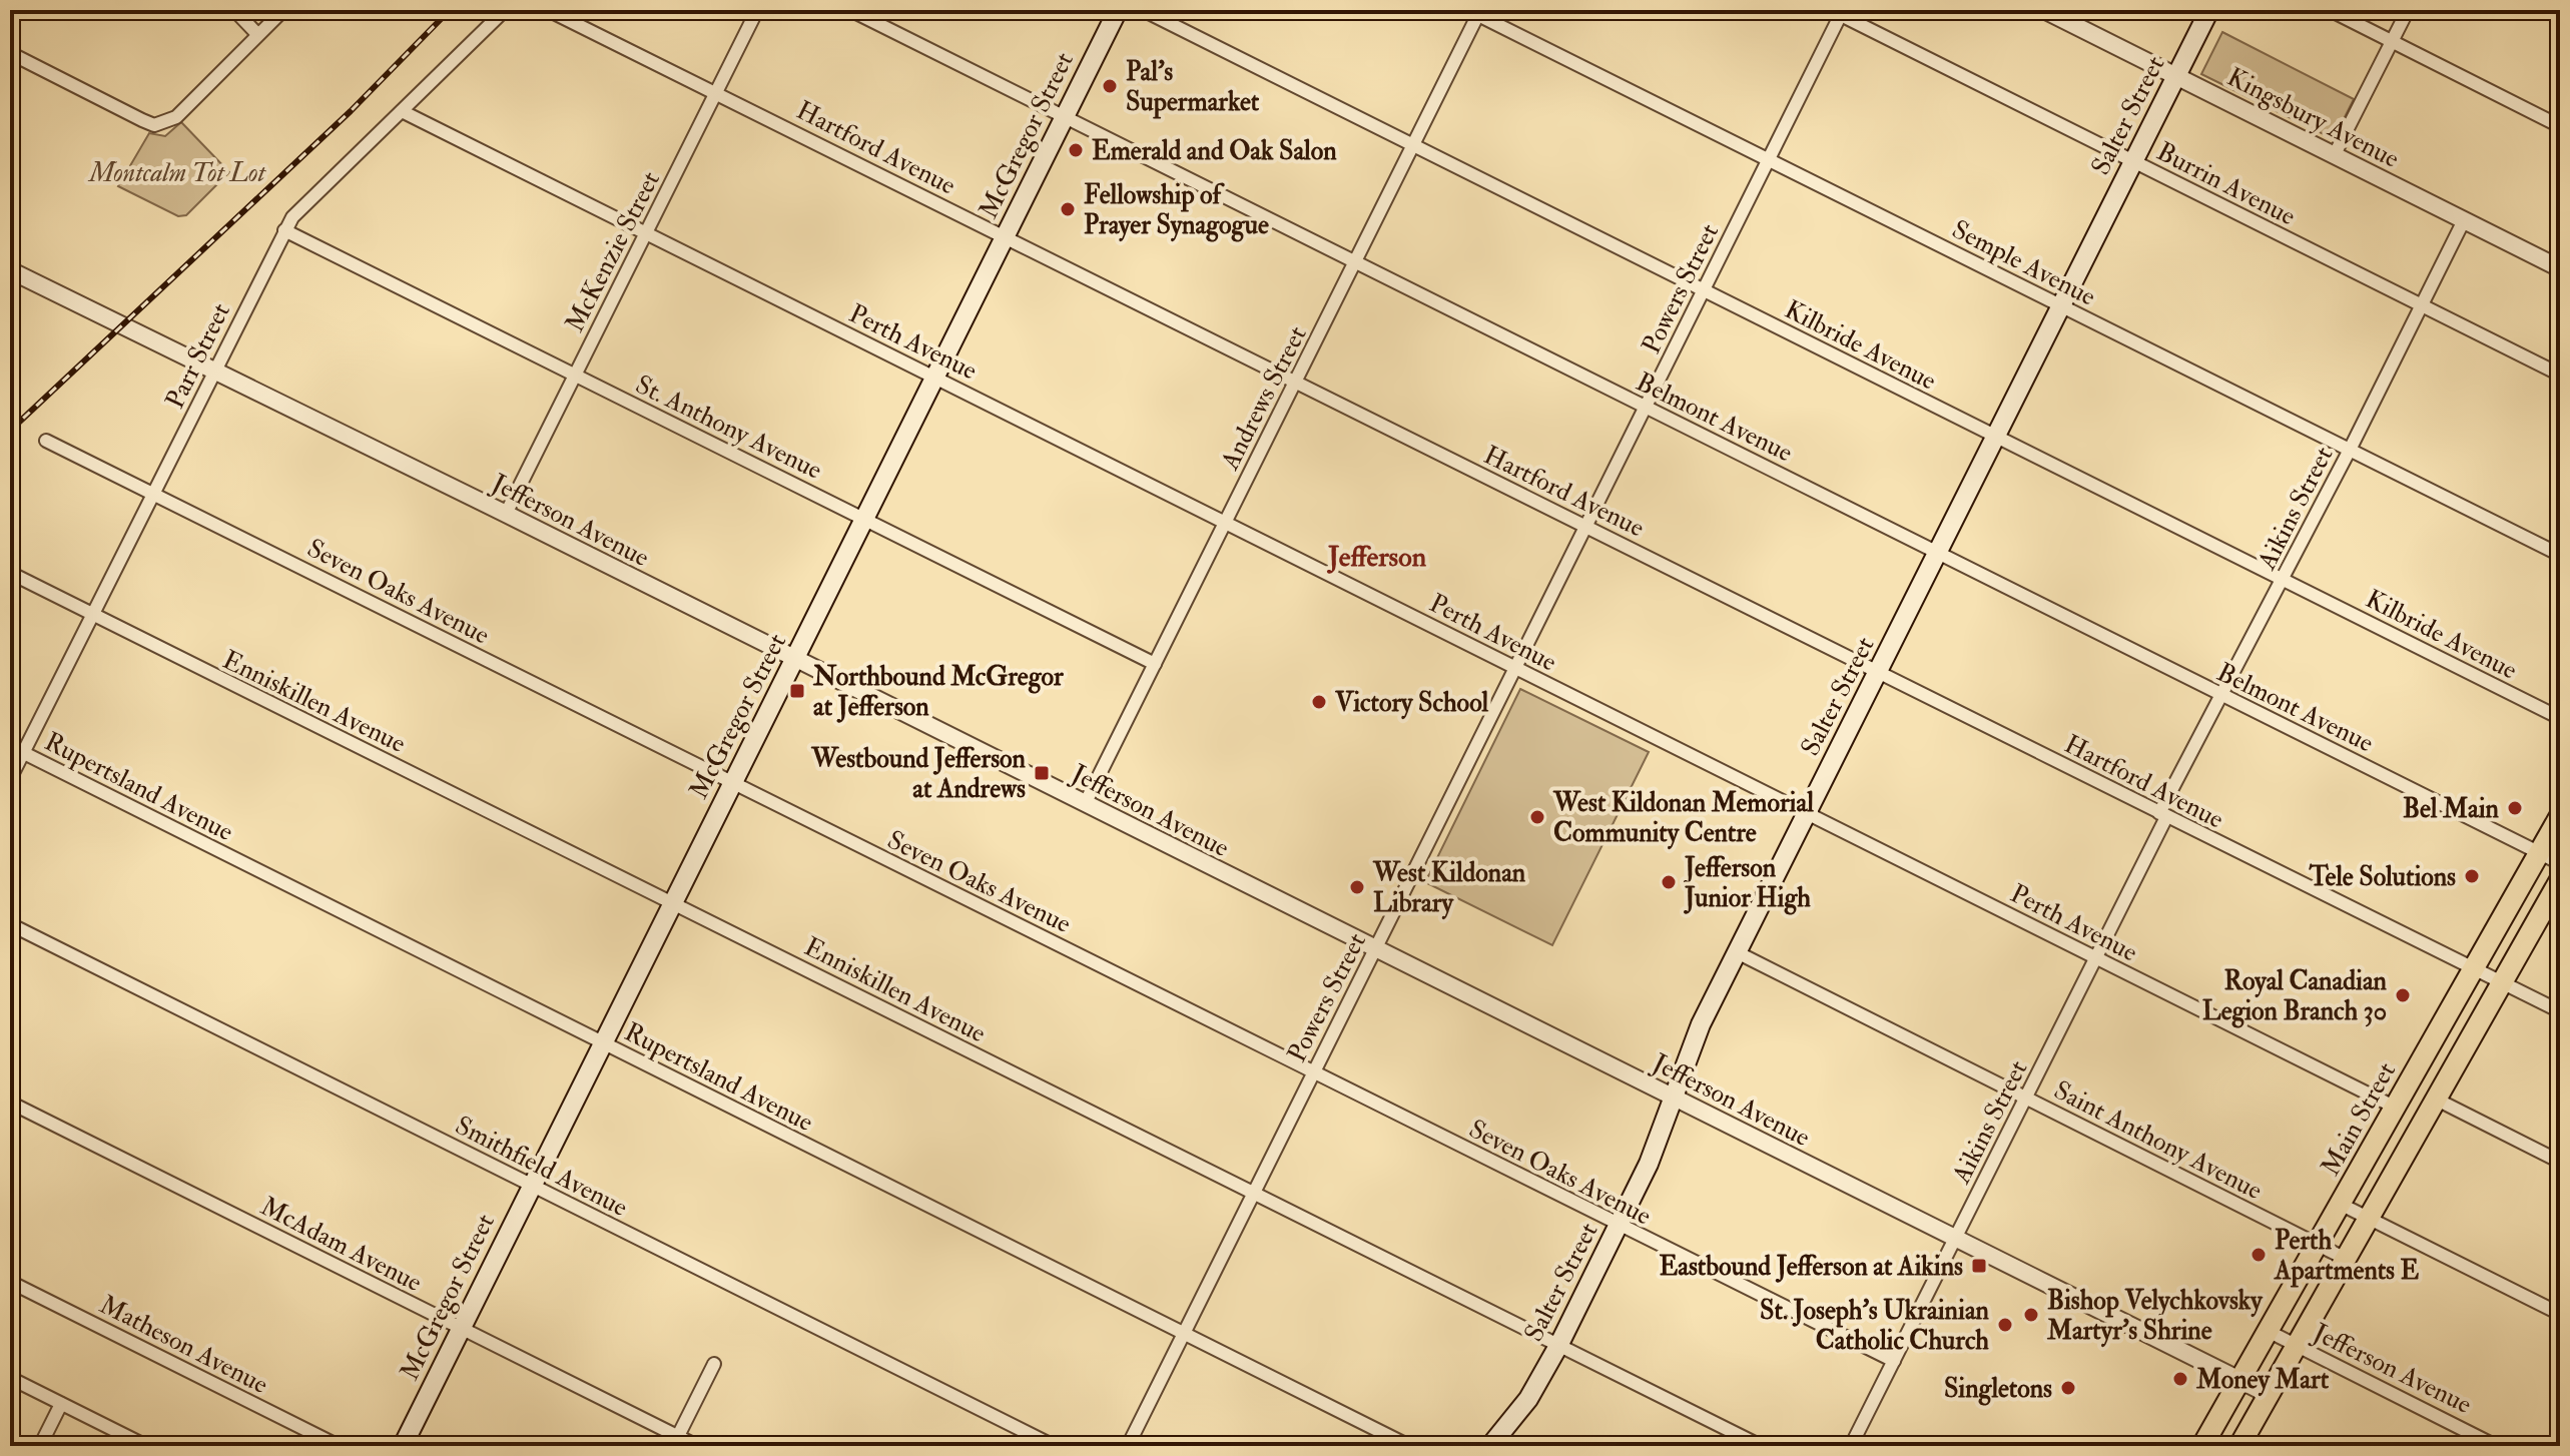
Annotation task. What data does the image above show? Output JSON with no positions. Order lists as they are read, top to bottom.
{
  "streets": {
    "main road": ["Salter Street", "McGregor Street", "Main Street"],
    "street": [
      "Kingsbury Avenue",
      "Hartford Avenue",
      "Burrin Avenue",
      "McKenzie Street",
      "Semple Avenue",
      "Powers Street",
      "Perth Avenue",
      "Kilbride Avenue",
      "Parr Street",
      "Andrews Street",
      "Belmont Avenue",
      "St. Anthony Avenue",
      "Aikins Street",
      "Jefferson Avenue",
      "Seven Oaks Avenue",
      "Enniskillen Avenue",
      "Rupertsland Avenue",
      "Saint Anthony Avenue",
      "Smithfield Avenue",
      "McAdam Avenue",
      "Matheson Avenue"
    ]
  },
  "crossings": [
    ["Salter Street", "Kingsbury Avenue"],
    ["Salter Street", "Hartford Avenue"],
    ["Salter Street", "Burrin Avenue"],
    ["Salter Street", "Semple Avenue"],
    ["Salter Street", "Perth Avenue"],
    ["Salter Street", "Kilbride Avenue"],
    ["Salter Street", "Belmont Avenue"],
    ["Salter Street", "Jefferson Avenue"],
    ["Salter Street", "Seven Oaks Avenue"],
    ["Salter Street", "Enniskillen Avenue"],
    ["Salter Street", "Saint Anthony Avenue"],
    ["Kingsbury Avenue", "Aikins Street"],
    ["McGregor Street", "Hartford Avenue"],
    ["McGregor Street", "Perth Avenue"],
    ["McGregor Street", "Belmont Avenue"],
    ["McGregor Street", "St. Anthony Avenue"],
    ["McGregor Street", "Jefferson Avenue"],
    ["McGregor Street", "Seven Oaks Avenue"],
    ["McGregor Street", "Enniskillen Avenue"],
    ["McGregor Street", "Rupertsland Avenue"],
    ["McGregor Street", "Smithfield Avenue"],
    ["McGregor Street", "McAdam Avenue"],
    ["Hartford Avenue", "McKenzie Street"],
    ["Hartford Avenue", "Powers Street"],
    ["Hartford Avenue", "Andrews Street"],
    ["Hartford Avenue", "Aikins Street"],
    ["Hartford Avenue", "Main Street"],
    ["Burrin Avenue", "Powers Street"],
    ["Burrin Avenue", "Aikins Street"],
    ["McKenzie Street", "Perth Avenue"],
    ["McKenzie Street", "St. Anthony Avenue"],
    ["McKenzie Street", "Jefferson Avenue"],
    ["Semple Avenue", "Powers Street"],
    ["Semple Avenue", "Andrews Street"],
    ["Semple Avenue", "Aikins Street"],
    ["Powers Street", "Perth Avenue"],
    ["Powers Street", "Kilbride Avenue"],
    ["Powers Street", "Belmont Avenue"],
    ["Powers Street", "Jefferson Avenue"],
    ["Powers Street", "Seven Oaks Avenue"],
    ["Powers Street", "Enniskillen Avenue"],
    ["Powers Street", "Rupertsland Avenue"],
    ["Perth Avenue", "Parr Street"],
    ["Perth Avenue", "Andrews Street"],
    ["Perth Avenue", "Aikins Street"],
    ["Perth Avenue", "Main Street"],
    ["Kilbride Avenue", "Andrews Street"],
    ["Kilbride Avenue", "Aikins Street"],
    ["Parr Street", "St. Anthony Avenue"],
    ["Parr Street", "Jefferson Avenue"],
    ["Parr Street", "Seven Oaks Avenue"],
    ["Parr Street", "Enniskillen Avenue"],
    ["Parr Street", "Rupertsland Avenue"],
    ["Andrews Street", "Belmont Avenue"],
    ["Andrews Street", "St. Anthony Avenue"],
    ["Andrews Street", "Jefferson Avenue"],
    ["Belmont Avenue", "Aikins Street"],
    ["Belmont Avenue", "Main Street"],
    ["Aikins Street", "Jefferson Avenue"],
    ["Aikins Street", "Seven Oaks Avenue"],
    ["Aikins Street", "Saint Anthony Avenue"],
    ["Jefferson Avenue", "Main Street"],
    ["Main Street", "Saint Anthony Avenue"]
  ],
  "districts": ["Jefferson"],
  "parks": ["Montcalm Tot Lot"],
  "places": {
    "other": [
      "Pal's Supermarket",
      "Emerald and Oak Salon",
      "Fellowship of Prayer Synagogue",
      "Victory School",
      "Bel Main",
      "West Kildonan Memorial Community Centre",
      "Tele Solutions",
      "Jefferson Junior High",
      "West Kildonan Library",
      "Royal Canadian Legion Branch 30",
      "Perth Apartments E",
      "Bishop Velychkovsky Martyr’s Shrine",
      "St. Joseph’s Ukrainian Catholic Church",
      "Money Mart",
      "Singletons"
    ],
    "transit": ["Northbound McGregor at Jefferson", "Westbound Jefferson at Andrews", "Eastbound Jefferson at Aikins"]
  }
}
